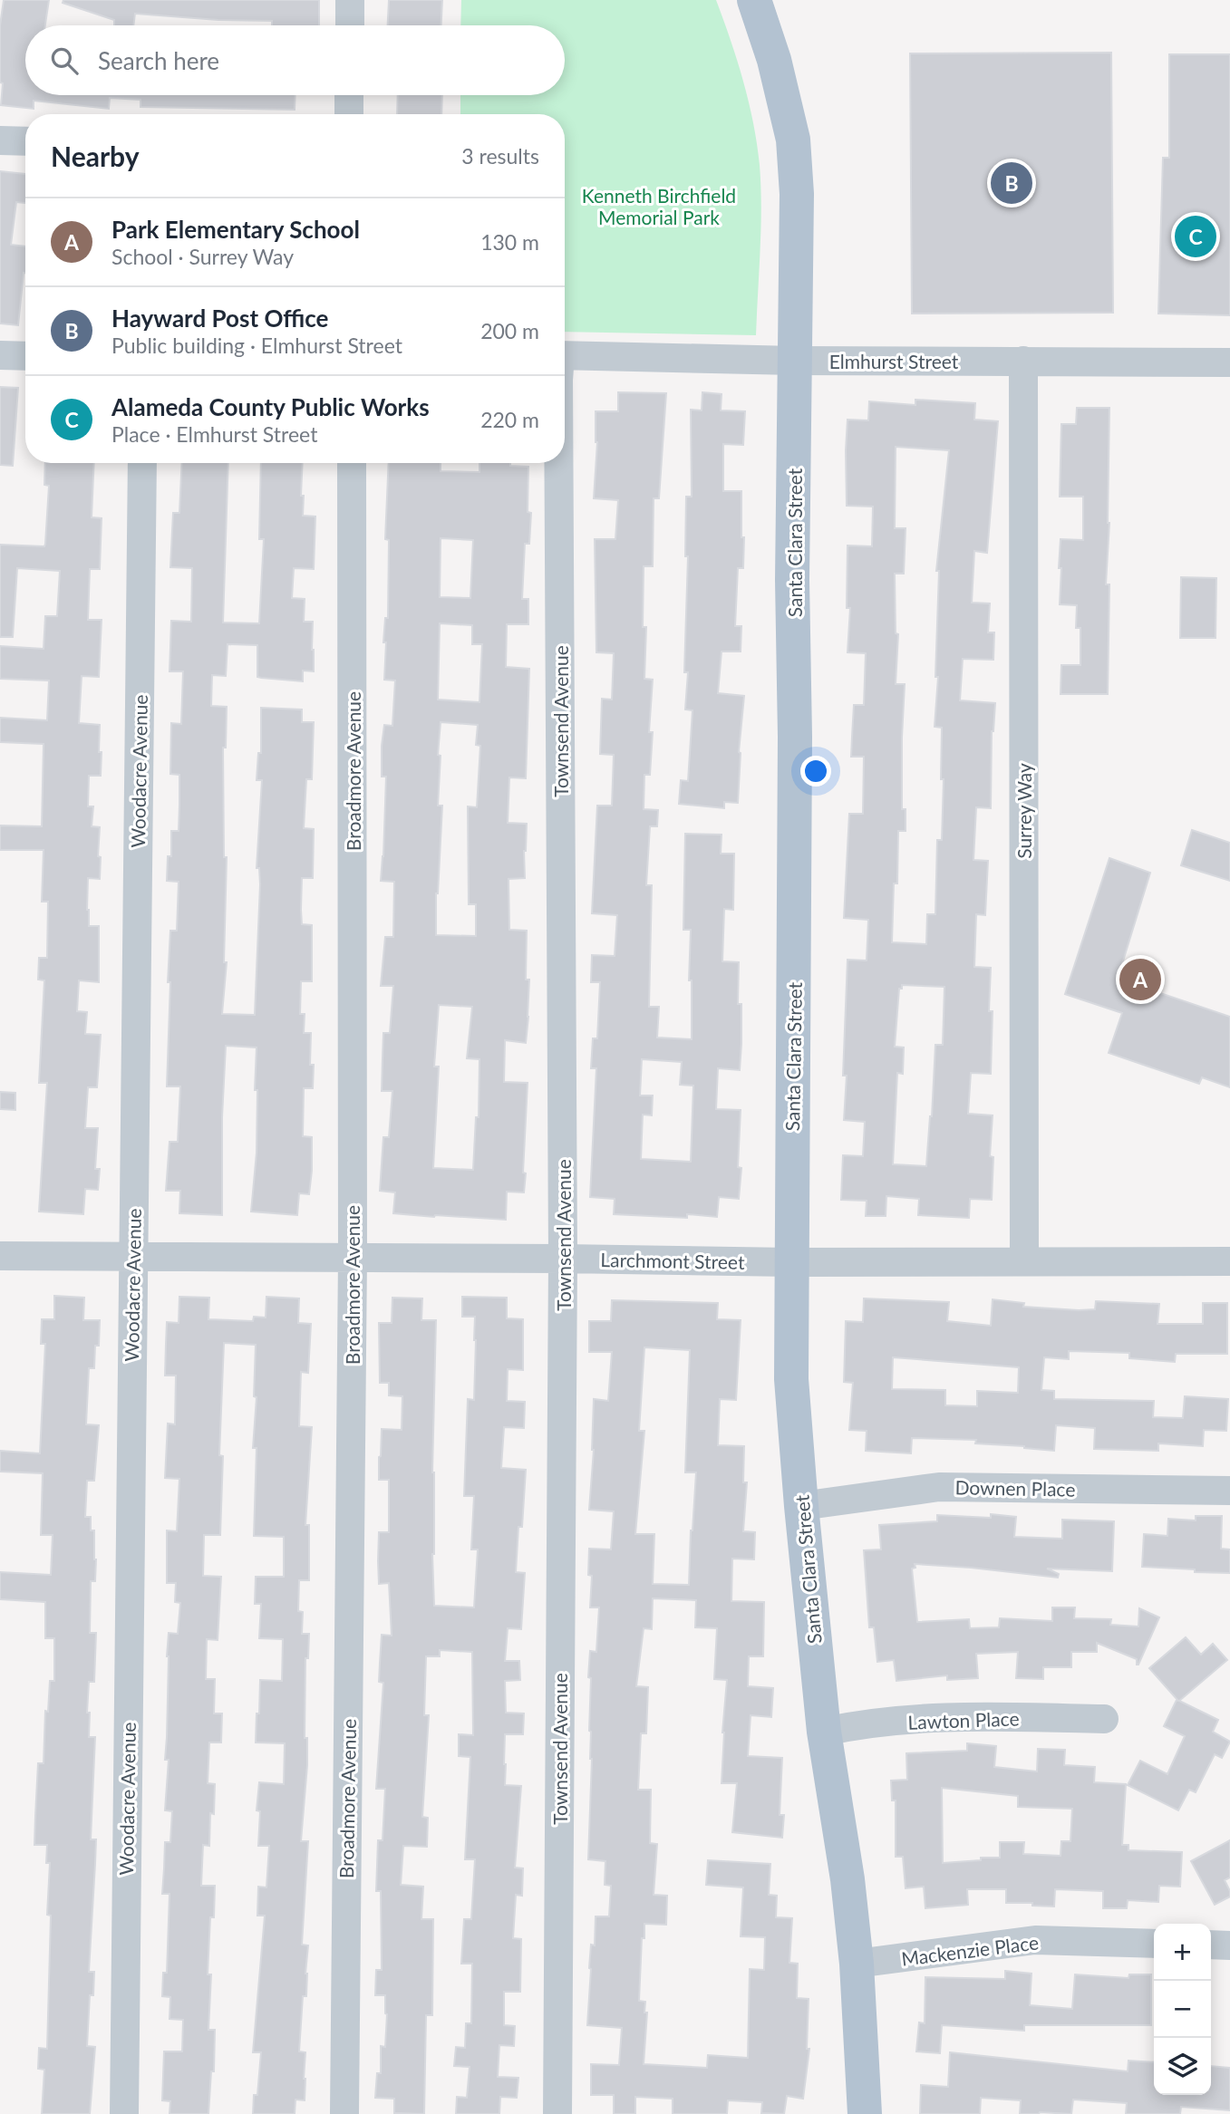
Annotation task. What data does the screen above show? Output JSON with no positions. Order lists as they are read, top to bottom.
{
  "streets": {
    "main road": ["Santa Clara Street"],
    "street": [
      "Elmhurst Street",
      "Townsend Avenue",
      "Woodacre Avenue",
      "Broadmore Avenue",
      "Surrey Way",
      "Larchmont Street",
      "Downen Place",
      "Lawton Place",
      "Mackenzie Place"
    ]
  },
  "crossings": [
    ["Elmhurst Street", "Santa Clara Street"],
    ["Elmhurst Street", "Surrey Way"],
    ["Santa Clara Street", "Larchmont Street"],
    ["Santa Clara Street", "Downen Place"],
    ["Santa Clara Street", "Lawton Place"],
    ["Santa Clara Street", "Mackenzie Place"],
    ["Townsend Avenue", "Larchmont Street"],
    ["Woodacre Avenue", "Larchmont Street"],
    ["Broadmore Avenue", "Larchmont Street"],
    ["Surrey Way", "Larchmont Street"]
  ],
  "parks": ["Kenneth Birchfield Memorial Park"],
  "page": {
    "search": "Search here",
    "heading": ["Nearby", "3 results"],
    "pins": ["B", "C", "A"],
    "list": [
      {
        "mark": "A",
        "name": "Park Elementary School",
        "note": "School · Surrey Way",
        "value": "130 m"
      },
      {
        "mark": "B",
        "name": "Hayward Post Office",
        "note": "Public building · Elmhurst Street",
        "value": "200 m"
      },
      {
        "mark": "C",
        "name": "Alameda County Public Works",
        "note": "Place · Elmhurst Street",
        "value": "220 m"
      }
    ],
    "map_buttons": ["+", "−"]
  }
}
